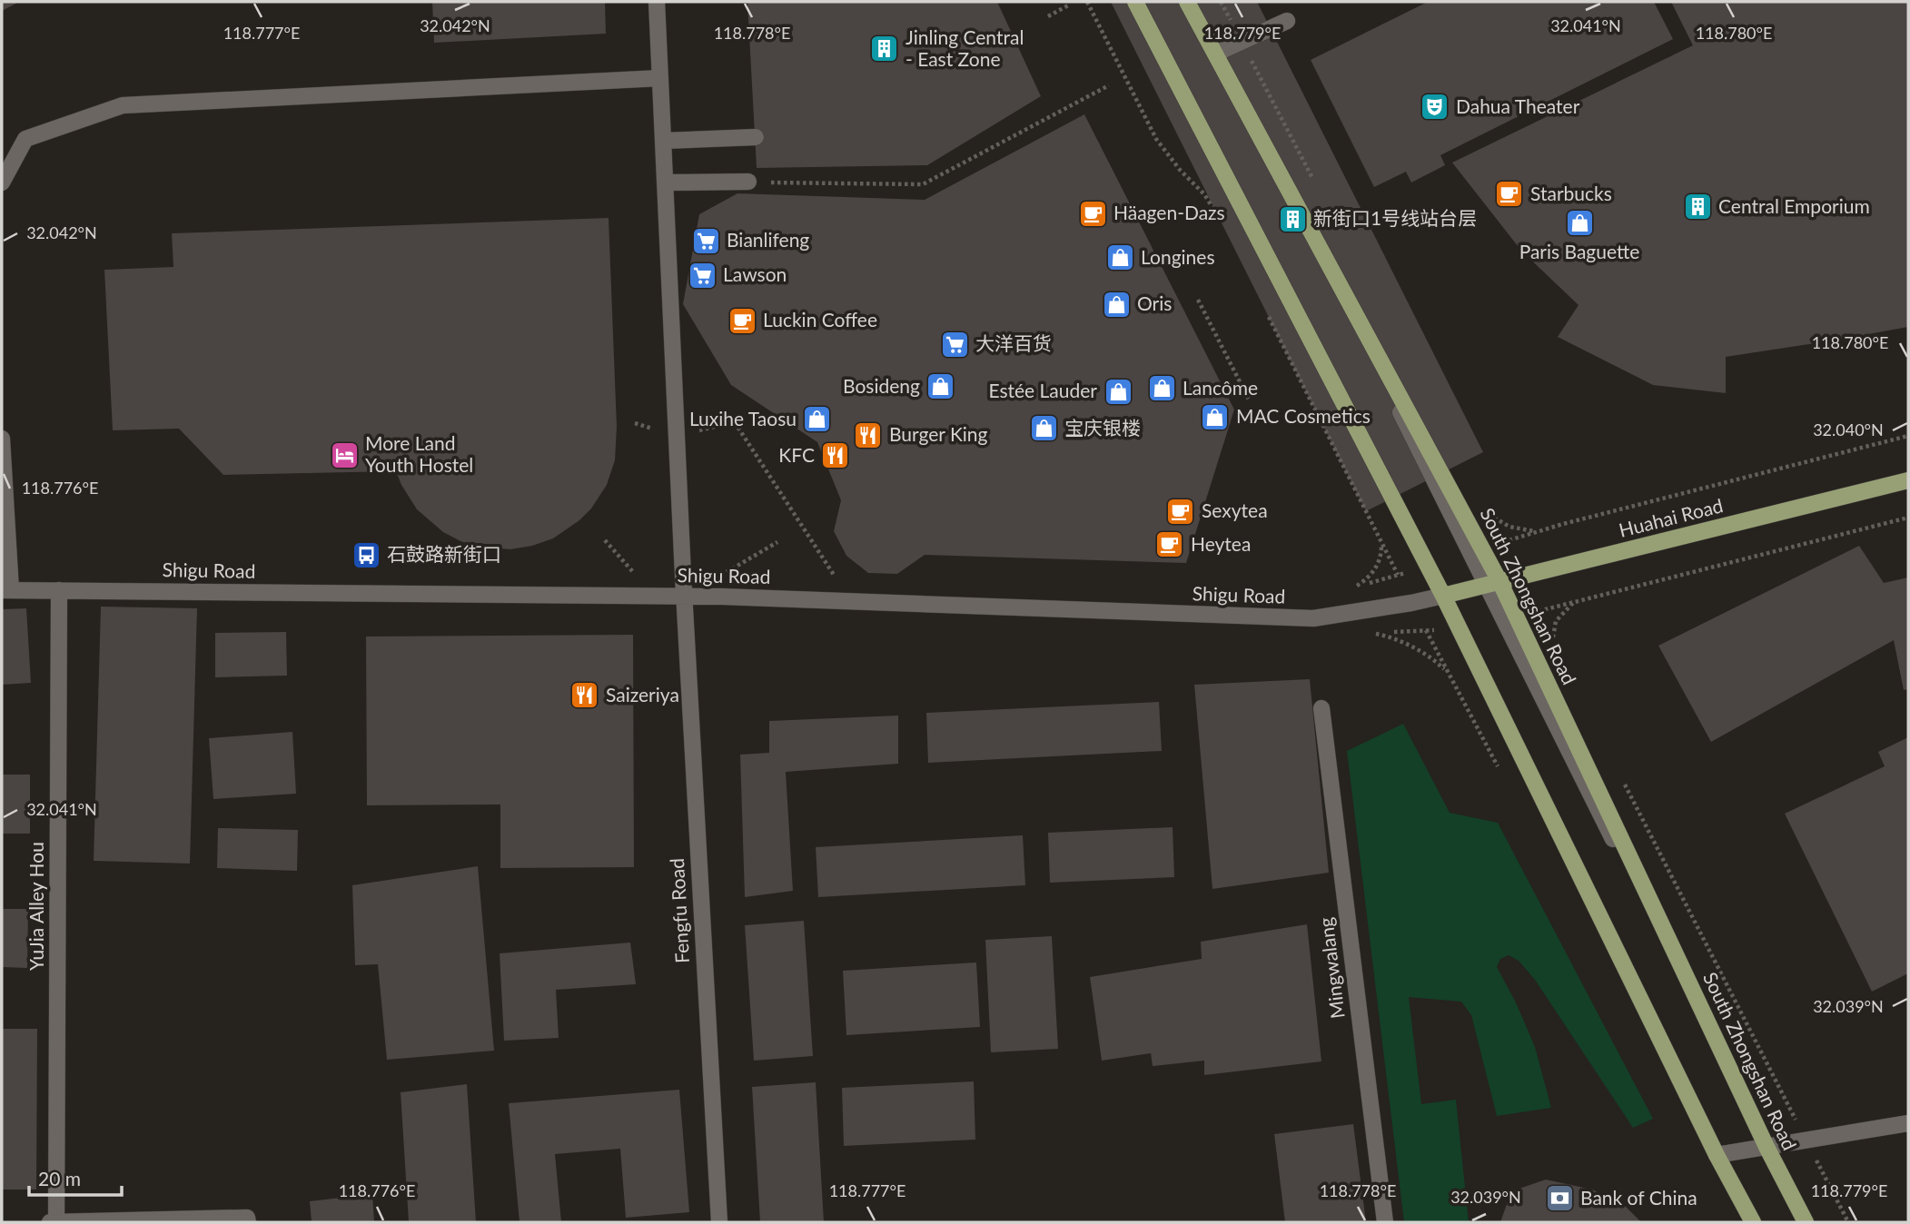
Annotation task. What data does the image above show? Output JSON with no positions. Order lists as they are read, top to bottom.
{
  "streets": {
    "main road": ["Huahai Road", "South Zhongshan Road"],
    "street": [
      "Shigu Road",
      "YuJia Alley Hou",
      "Fengfu Road",
      "Mingwalang"
    ]
  },
  "crossings": [
    ["Huahai Road", "Shigu Road"],
    ["Huahai Road", "South Zhongshan Road"],
    ["Shigu Road", "YuJia Alley Hou"],
    ["Shigu Road", "Fengfu Road"]
  ],
  "places": {
    "building": ["Jinling Central - East Zone", "Central Emporium", "新街口1号线站台层"],
    "theatre": ["Dahua Theater"],
    "cafe": [
      "Starbucks",
      "Häagen-Dazs",
      "Luckin Coffee",
      "Sexytea",
      "Heytea"
    ],
    "shop": [
      "Paris Baguette",
      "Longines",
      "Oris",
      "Bosideng",
      "Lancôme",
      "Estée Lauder",
      "MAC Cosmetics",
      "Luxihe Taosu",
      "宝庆银楼"
    ],
    "supermarket": ["Bianlifeng", "Lawson", "大洋百货"],
    "restaurant": ["Burger King", "KFC", "Saizeriya"],
    "hotel": ["More Land Youth Hostel"],
    "bus stop": ["石鼓路新街口"],
    "bank": ["Bank of China"]
  },
  "scale_bar": "20 m",
  "coordinates": [
    "32.042°N",
    "32.041°N",
    "118.777°E",
    "118.778°E",
    "118.779°E",
    "118.780°E",
    "32.040°N",
    "118.776°E",
    "32.039°N"
  ]
}
